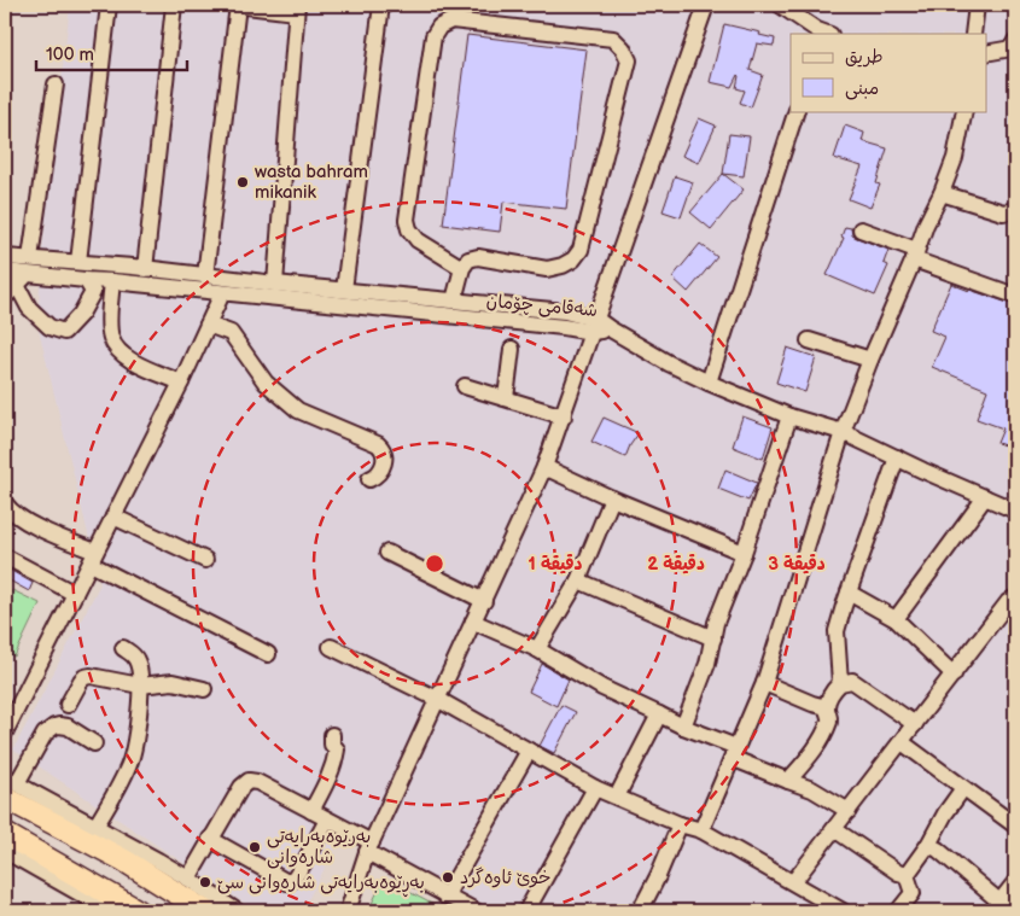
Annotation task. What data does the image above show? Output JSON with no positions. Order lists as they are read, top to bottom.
{
  "streets": {
    "street": ["شەقامی چۆمان"]
  },
  "places": [
    "wasta bahram mikanik",
    "بەرێوەبەرایەتی شارەوانی",
    "خوێ ئاوەگرد",
    "بەڕێوەبەرایەتی شارەوانی سێ"
  ],
  "legend": ["طريق", "مبنى"],
  "scale_bar": "100 m",
  "rings": ["1 دقيقة", "2 دقيقة", "3 دقيقة"]
}
